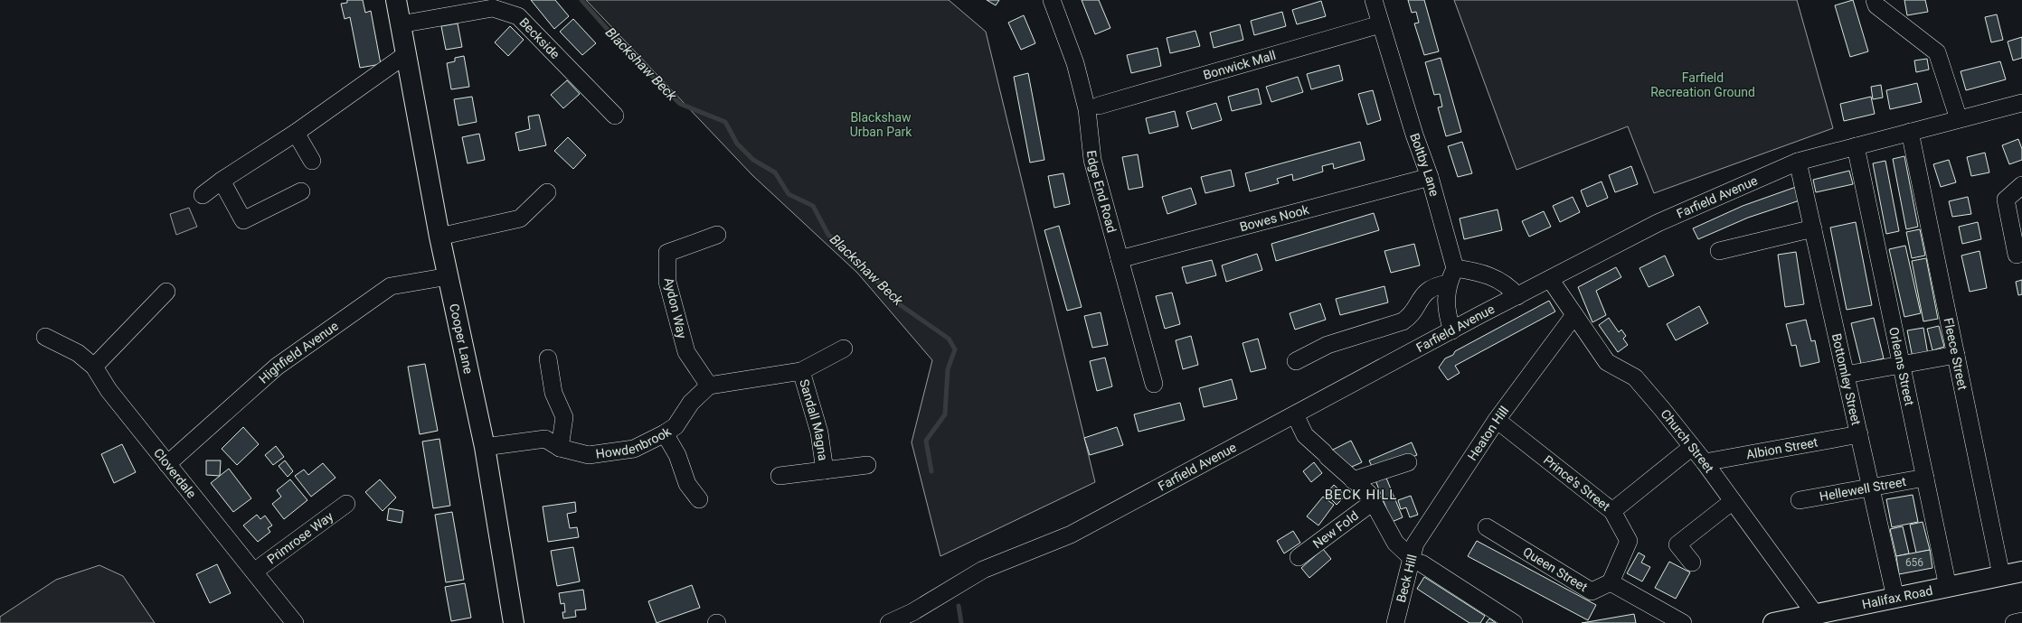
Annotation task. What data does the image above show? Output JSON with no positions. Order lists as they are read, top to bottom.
{
  "streets": {
    "main road": ["Cooper Lane", "Halifax Road"],
    "street": [
      "Beckside",
      "Bonwick Mall",
      "Boltby Lane",
      "Edge End Road",
      "Farfield Avenue",
      "Bowes Nook",
      "Aydon Way",
      "Highfield Avenue",
      "Fleece Street",
      "Orleans Street",
      "Bottomley Street",
      "Sandall Magna",
      "Heaton Hill",
      "Howdenbrook",
      "Church Street",
      "Albion Street",
      "Cloverdale",
      "Prince's Street",
      "Hellewell Street",
      "New Fold",
      "Primrose Way",
      "Queen Street",
      "Beck Hill"
    ]
  },
  "crossings": [
    ["Beckside", "Cooper Lane"],
    ["Bonwick Mall", "Boltby Lane"],
    ["Boltby Lane", "Farfield Avenue"],
    ["Boltby Lane", "Bowes Nook"],
    ["Edge End Road", "Bowes Nook"],
    ["Farfield Avenue", "Fleece Street"],
    ["Farfield Avenue", "Orleans Street"],
    ["Farfield Avenue", "Bottomley Street"],
    ["Farfield Avenue", "Church Street"],
    ["Farfield Avenue", "Beck Hill"],
    ["Aydon Way", "Howdenbrook"],
    ["Cooper Lane", "Highfield Avenue"],
    ["Cooper Lane", "Howdenbrook"],
    ["Highfield Avenue", "Cloverdale"],
    ["Fleece Street", "Halifax Road"],
    ["Orleans Street", "Hellewell Street"],
    ["Orleans Street", "Halifax Road"],
    ["Bottomley Street", "Albion Street"],
    ["Bottomley Street", "Hellewell Street"],
    ["Bottomley Street", "Halifax Road"],
    ["Heaton Hill", "Church Street"],
    ["Heaton Hill", "Prince's Street"],
    ["Heaton Hill", "Beck Hill"],
    ["Church Street", "Albion Street"],
    ["Church Street", "Halifax Road"],
    ["Cloverdale", "Primrose Way"],
    ["Prince's Street", "Queen Street"],
    ["New Fold", "Beck Hill"]
  ],
  "districts": ["BECK HILL"],
  "water": ["Blackshaw Beck"],
  "parks": ["Farfield Recreation Ground", "Blackshaw Urban Park"],
  "house_numbers": ["656"]
}
